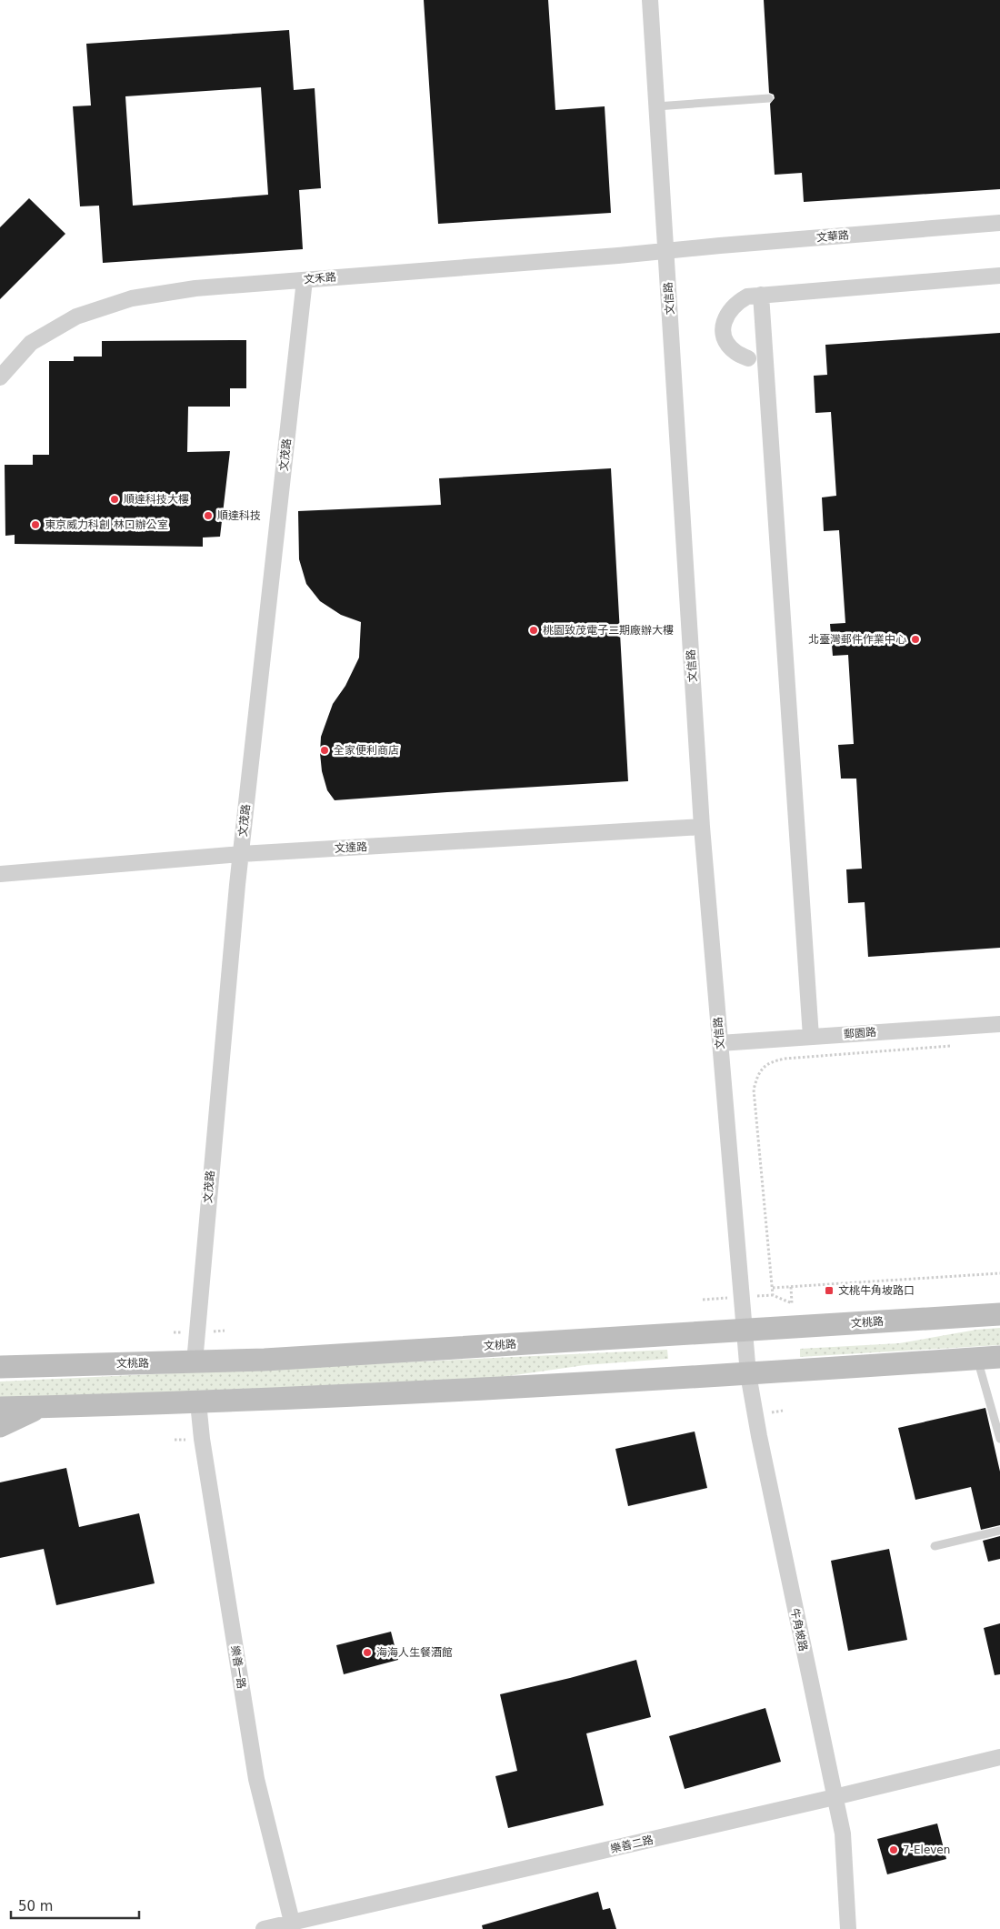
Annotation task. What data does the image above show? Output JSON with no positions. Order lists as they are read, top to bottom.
{
  "streets": {
    "street": [
      "文華路",
      "文禾路",
      "文信路",
      "文茂路",
      "文達路",
      "郵園路",
      "文桃路",
      "牛角坡路",
      "樂善一路",
      "樂善二路"
    ]
  },
  "crossings": [
    ["文華路", "文禾路"],
    ["文華路", "文信路"],
    ["文禾路", "文信路"],
    ["文禾路", "文茂路"],
    ["文信路", "文達路"],
    ["文信路", "郵園路"],
    ["文信路", "文桃路"],
    ["文信路", "牛角坡路"],
    ["文茂路", "文達路"],
    ["文茂路", "文桃路"],
    ["文桃路", "牛角坡路"],
    ["牛角坡路", "樂善二路"],
    ["樂善一路", "樂善二路"]
  ],
  "places": {
    "other": [
      "順達科技大樓",
      "順達科技",
      "東京威力科創 林口辦公室",
      "桃園致茂電子二期廠辦大樓",
      "北臺灣郵件作業中心",
      "全家便利商店",
      "海海人生餐酒館",
      "7-Eleven"
    ],
    "transit": ["文桃牛角坡路口"]
  },
  "scale_bar": "50 m"
}
